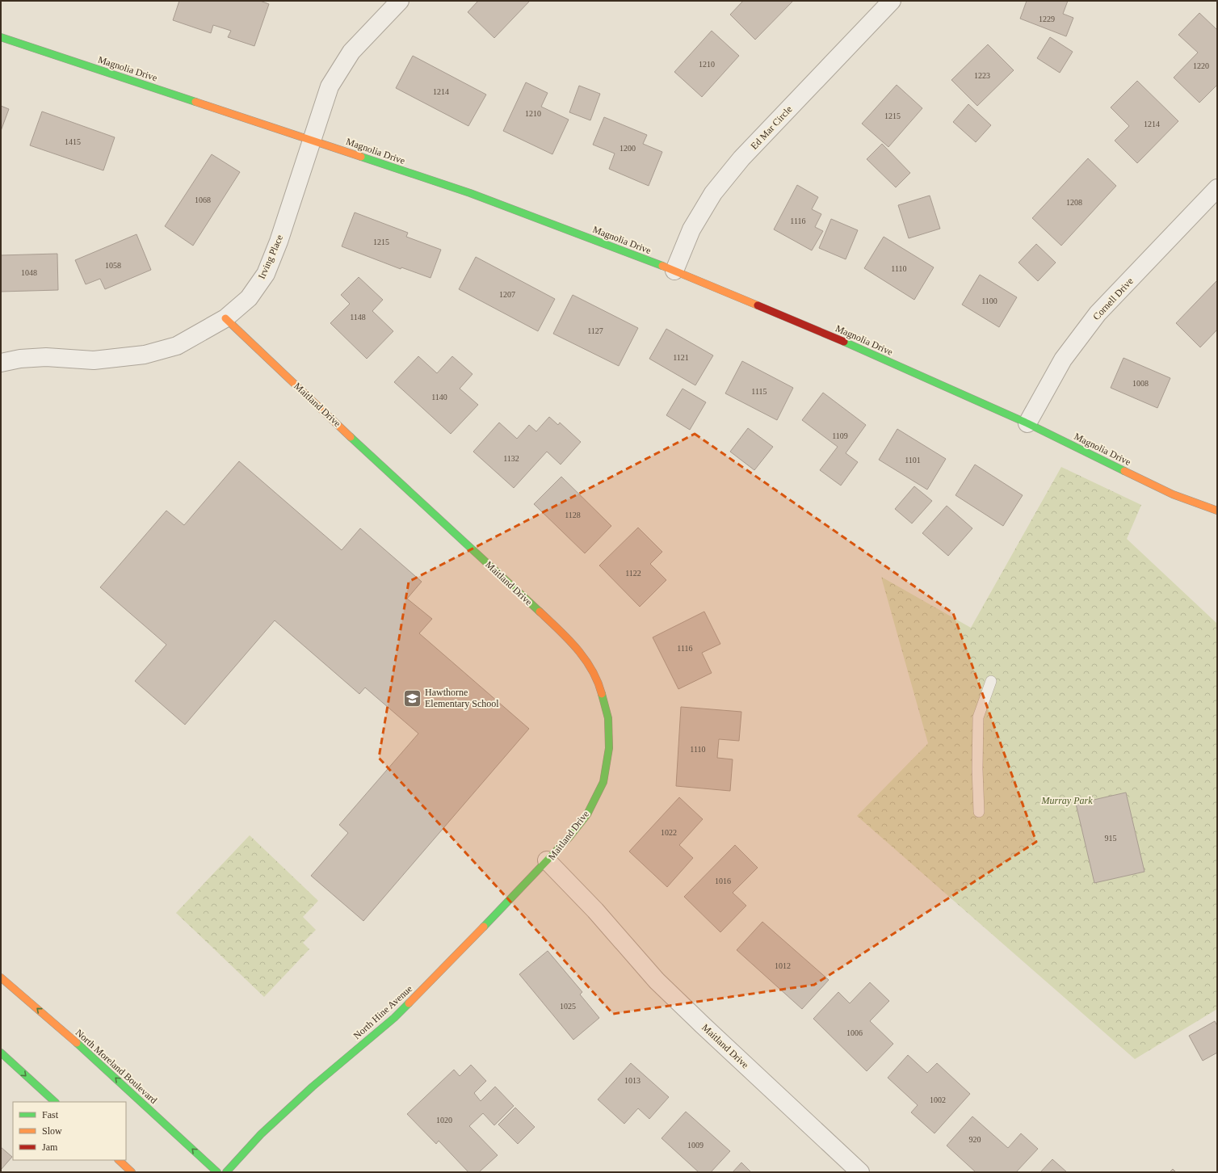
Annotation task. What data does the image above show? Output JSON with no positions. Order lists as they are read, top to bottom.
{
  "streets": {
    "street": [
      "Magnolia Drive",
      "Ed Mar Circle",
      "Irving Place",
      "Cornell Drive",
      "Maitland Drive",
      "North Hine Avenue",
      "North Moreland Boulevard"
    ]
  },
  "crossings": [
    ["Magnolia Drive", "Ed Mar Circle"],
    ["Magnolia Drive", "Irving Place"],
    ["Magnolia Drive", "Cornell Drive"],
    ["Irving Place", "Maitland Drive"],
    ["Maitland Drive", "North Hine Avenue"]
  ],
  "parks": ["Murray Park"],
  "places": {
    "school or university": ["Hawthorne Elementary School"]
  },
  "house_numbers": [
    "1229",
    "1210",
    "1220",
    "1223",
    "1214",
    "1210",
    "1215",
    "1214",
    "1415",
    "1200",
    "1068",
    "1208",
    "1116",
    "1215",
    "1058",
    "1110",
    "1048",
    "1207",
    "1100",
    "1148",
    "1127",
    "1121",
    "1008",
    "1115",
    "1140",
    "1109",
    "1132",
    "1101",
    "1128",
    "1122",
    "1116",
    "1110",
    "1022",
    "915",
    "1016",
    "1012",
    "1025",
    "1006",
    "1013",
    "1002",
    "1020",
    "920",
    "1009"
  ],
  "legend": ["Fast", "Slow", "Jam"]
}
